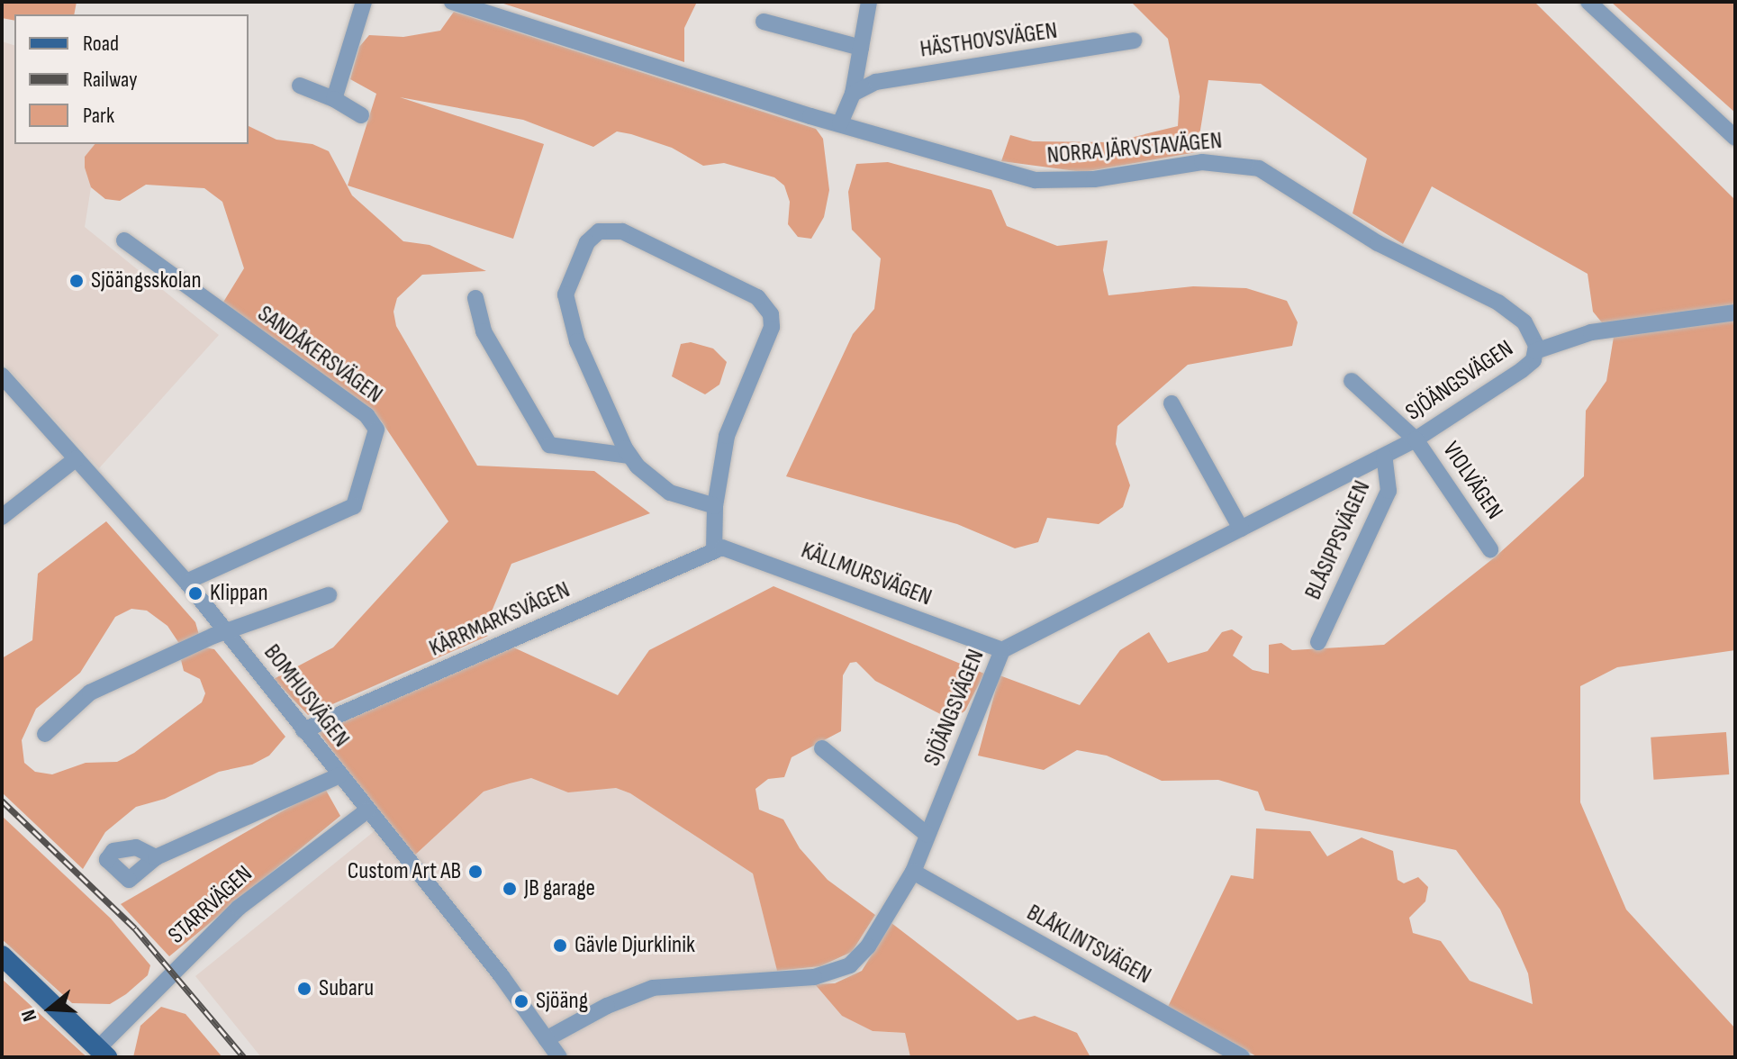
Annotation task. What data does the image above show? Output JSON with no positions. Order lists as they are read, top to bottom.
{
  "streets": {
    "street": [
      "HÄSTHOVSVÄGEN",
      "NORRA JÄRVSTAVÄGEN",
      "SANDÅKERSVÄGEN",
      "SJÖÄNGSVÄGEN",
      "VIOLVÄGEN",
      "BLÅSIPPSVÄGEN",
      "KÄLLMURSVÄGEN",
      "KÄRRMARKSVÄGEN",
      "BOMHUSVÄGEN",
      "STARRVÄGEN",
      "BLÅKLINTSVÄGEN"
    ]
  },
  "crossings": [
    ["NORRA JÄRVSTAVÄGEN", "SJÖÄNGSVÄGEN"],
    ["SANDÅKERSVÄGEN", "BOMHUSVÄGEN"],
    ["SJÖÄNGSVÄGEN", "VIOLVÄGEN"],
    ["SJÖÄNGSVÄGEN", "BLÅSIPPSVÄGEN"],
    ["SJÖÄNGSVÄGEN", "KÄLLMURSVÄGEN"],
    ["SJÖÄNGSVÄGEN", "BOMHUSVÄGEN"],
    ["SJÖÄNGSVÄGEN", "BLÅKLINTSVÄGEN"],
    ["KÄLLMURSVÄGEN", "KÄRRMARKSVÄGEN"],
    ["KÄRRMARKSVÄGEN", "BOMHUSVÄGEN"],
    ["BOMHUSVÄGEN", "STARRVÄGEN"]
  ],
  "places": [
    "Sjöängsskolan",
    "Klippan",
    "Custom Art AB",
    "JB garage",
    "Gävle Djurklinik",
    "Subaru",
    "Sjöäng"
  ],
  "legend": ["Road", "Railway", "Park"],
  "north": "left"
}
